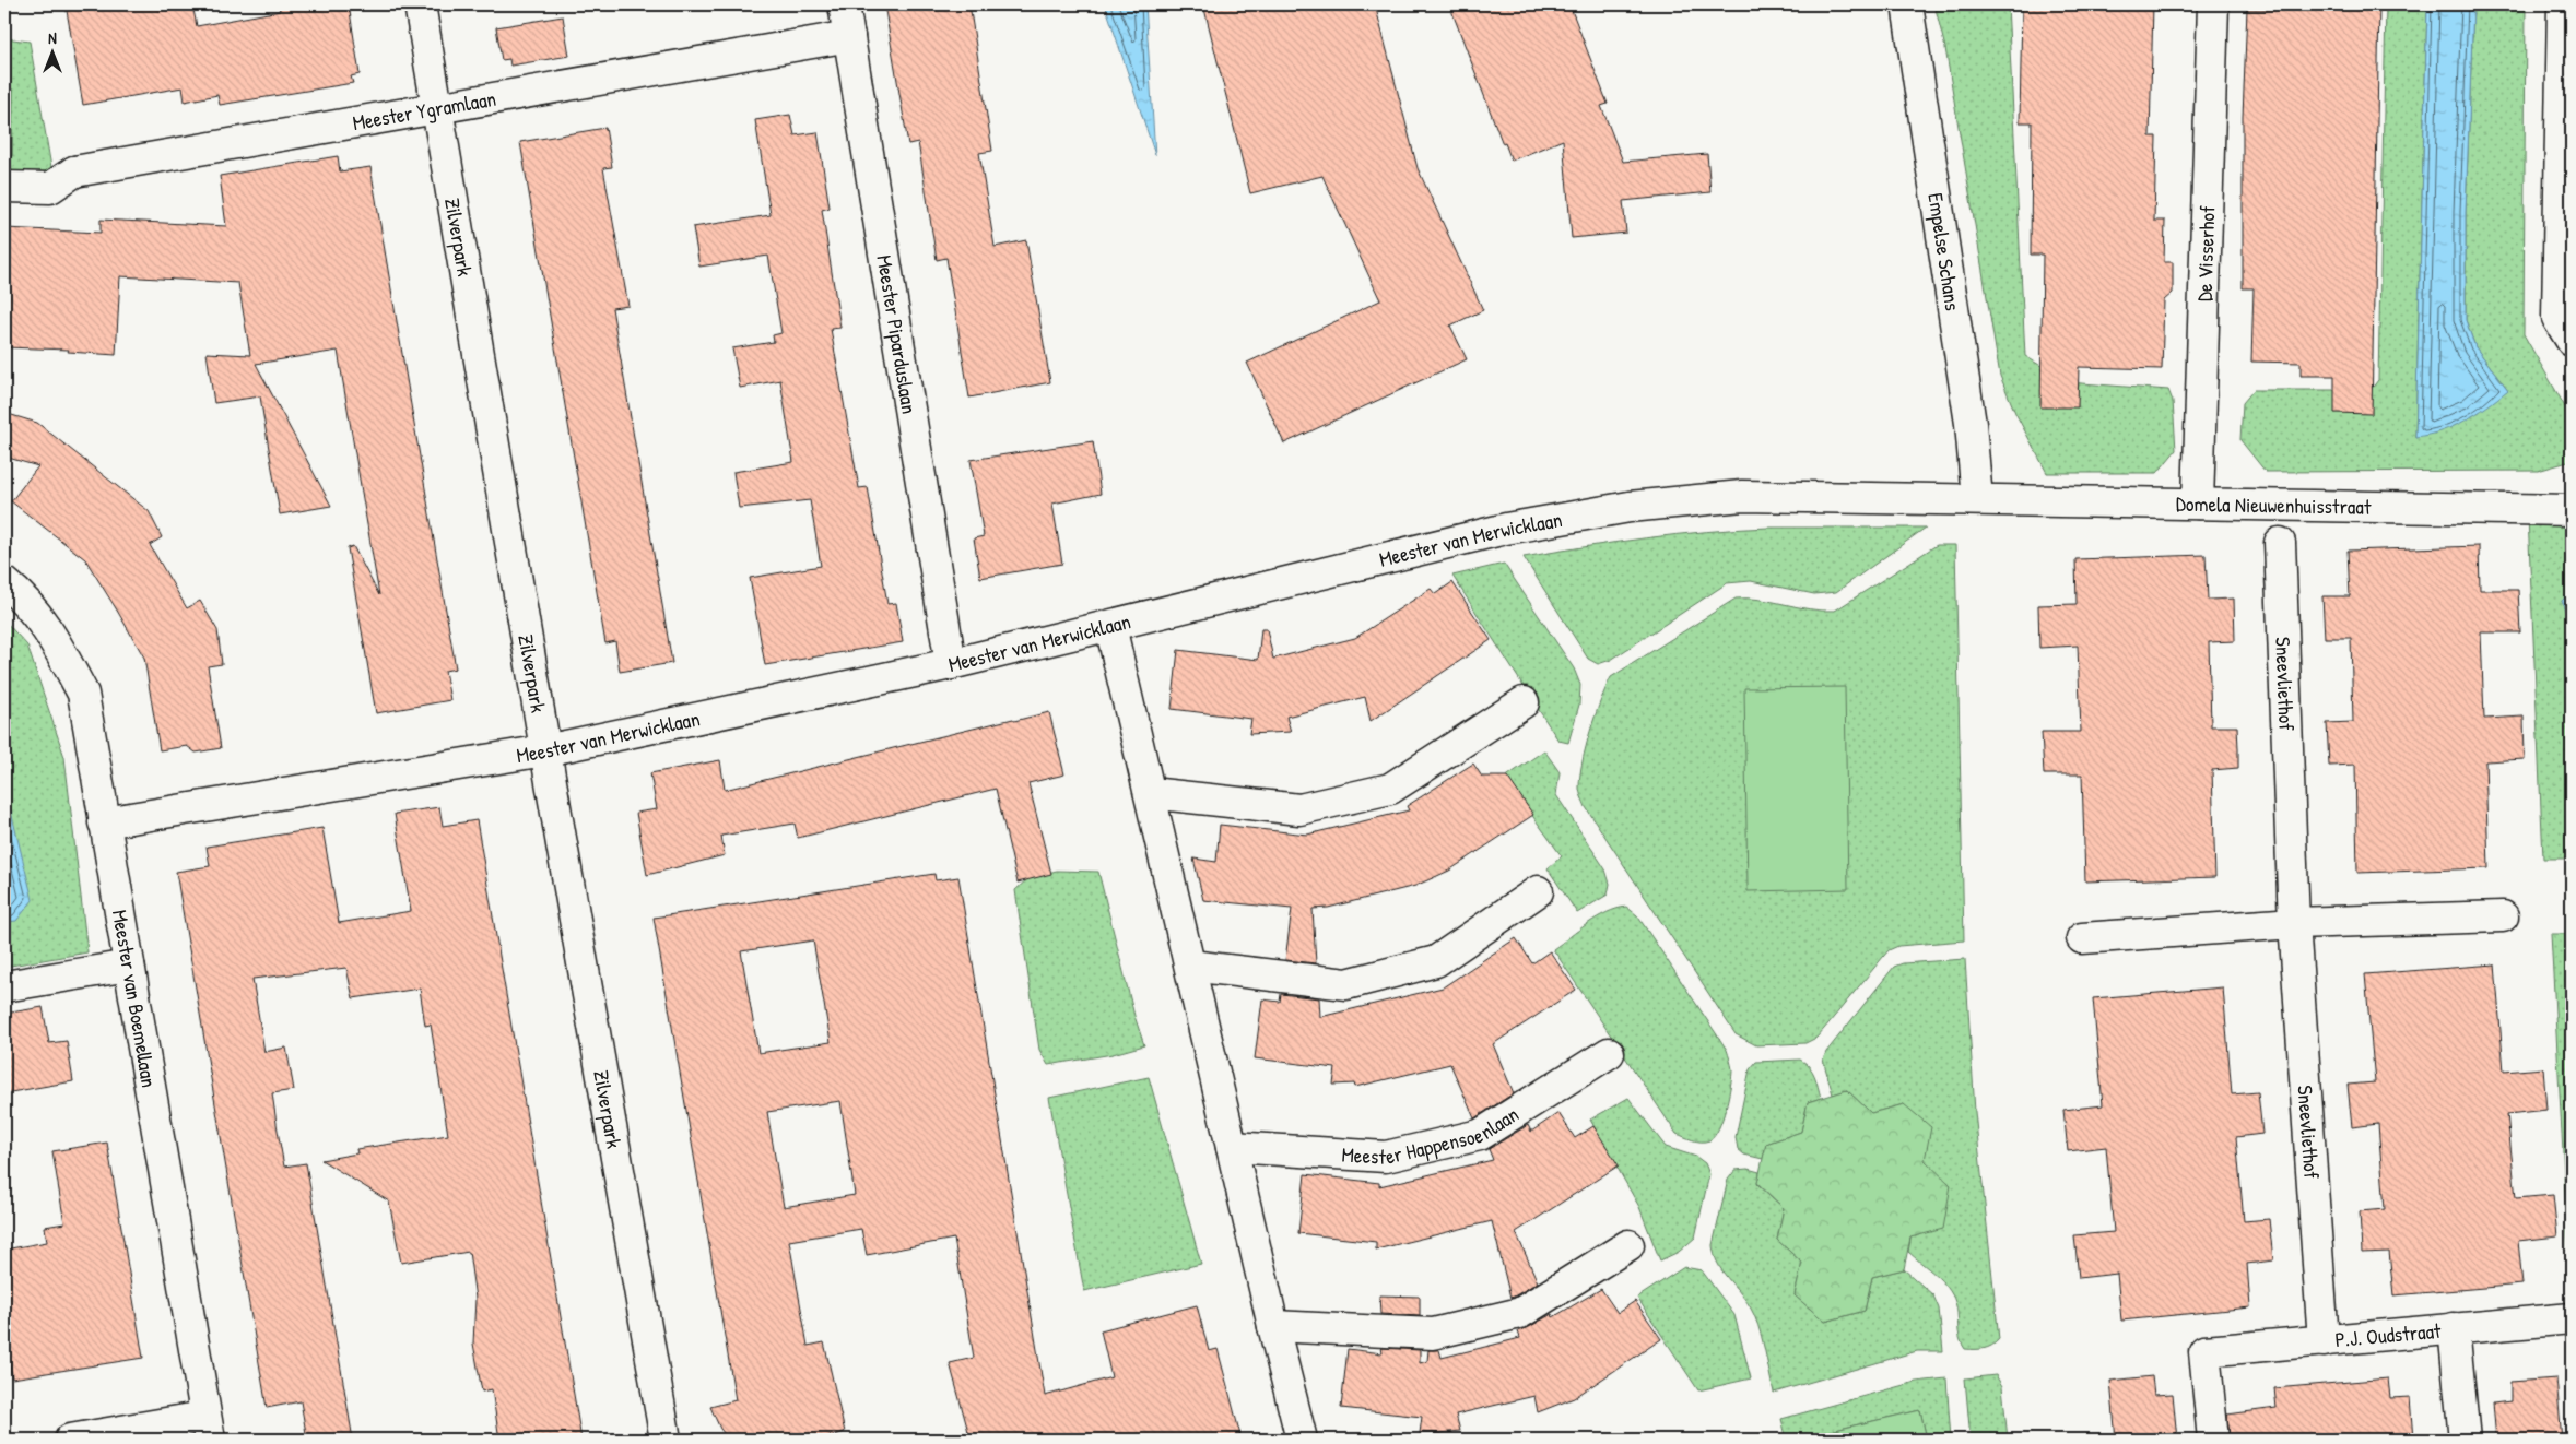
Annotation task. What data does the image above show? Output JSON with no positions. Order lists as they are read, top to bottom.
{
  "streets": {
    "street": [
      "Meester Ygramlaan",
      "Zilverpark",
      "Empelse Schans",
      "De Visserhof",
      "Meester Piparduslaan",
      "Domela Nieuwenhuisstraat",
      "Meester van Merwicklaan",
      "Sneevliethof",
      "Meester van Boemellaan",
      "Meester Happensoenlaan",
      "P.J. Oudstraat"
    ]
  },
  "crossings": [
    ["Meester Ygramlaan", "Zilverpark"],
    ["Meester Ygramlaan", "Meester Piparduslaan"],
    ["Zilverpark", "Meester van Merwicklaan"],
    ["Empelse Schans", "Domela Nieuwenhuisstraat"],
    ["Empelse Schans", "Meester van Merwicklaan"],
    ["De Visserhof", "Domela Nieuwenhuisstraat"],
    ["Meester Piparduslaan", "Meester van Merwicklaan"],
    ["Domela Nieuwenhuisstraat", "Meester van Merwicklaan"],
    ["Meester van Merwicklaan", "Meester van Boemellaan"],
    ["Sneevliethof", "P.J. Oudstraat"]
  ],
  "north": "top"
}
